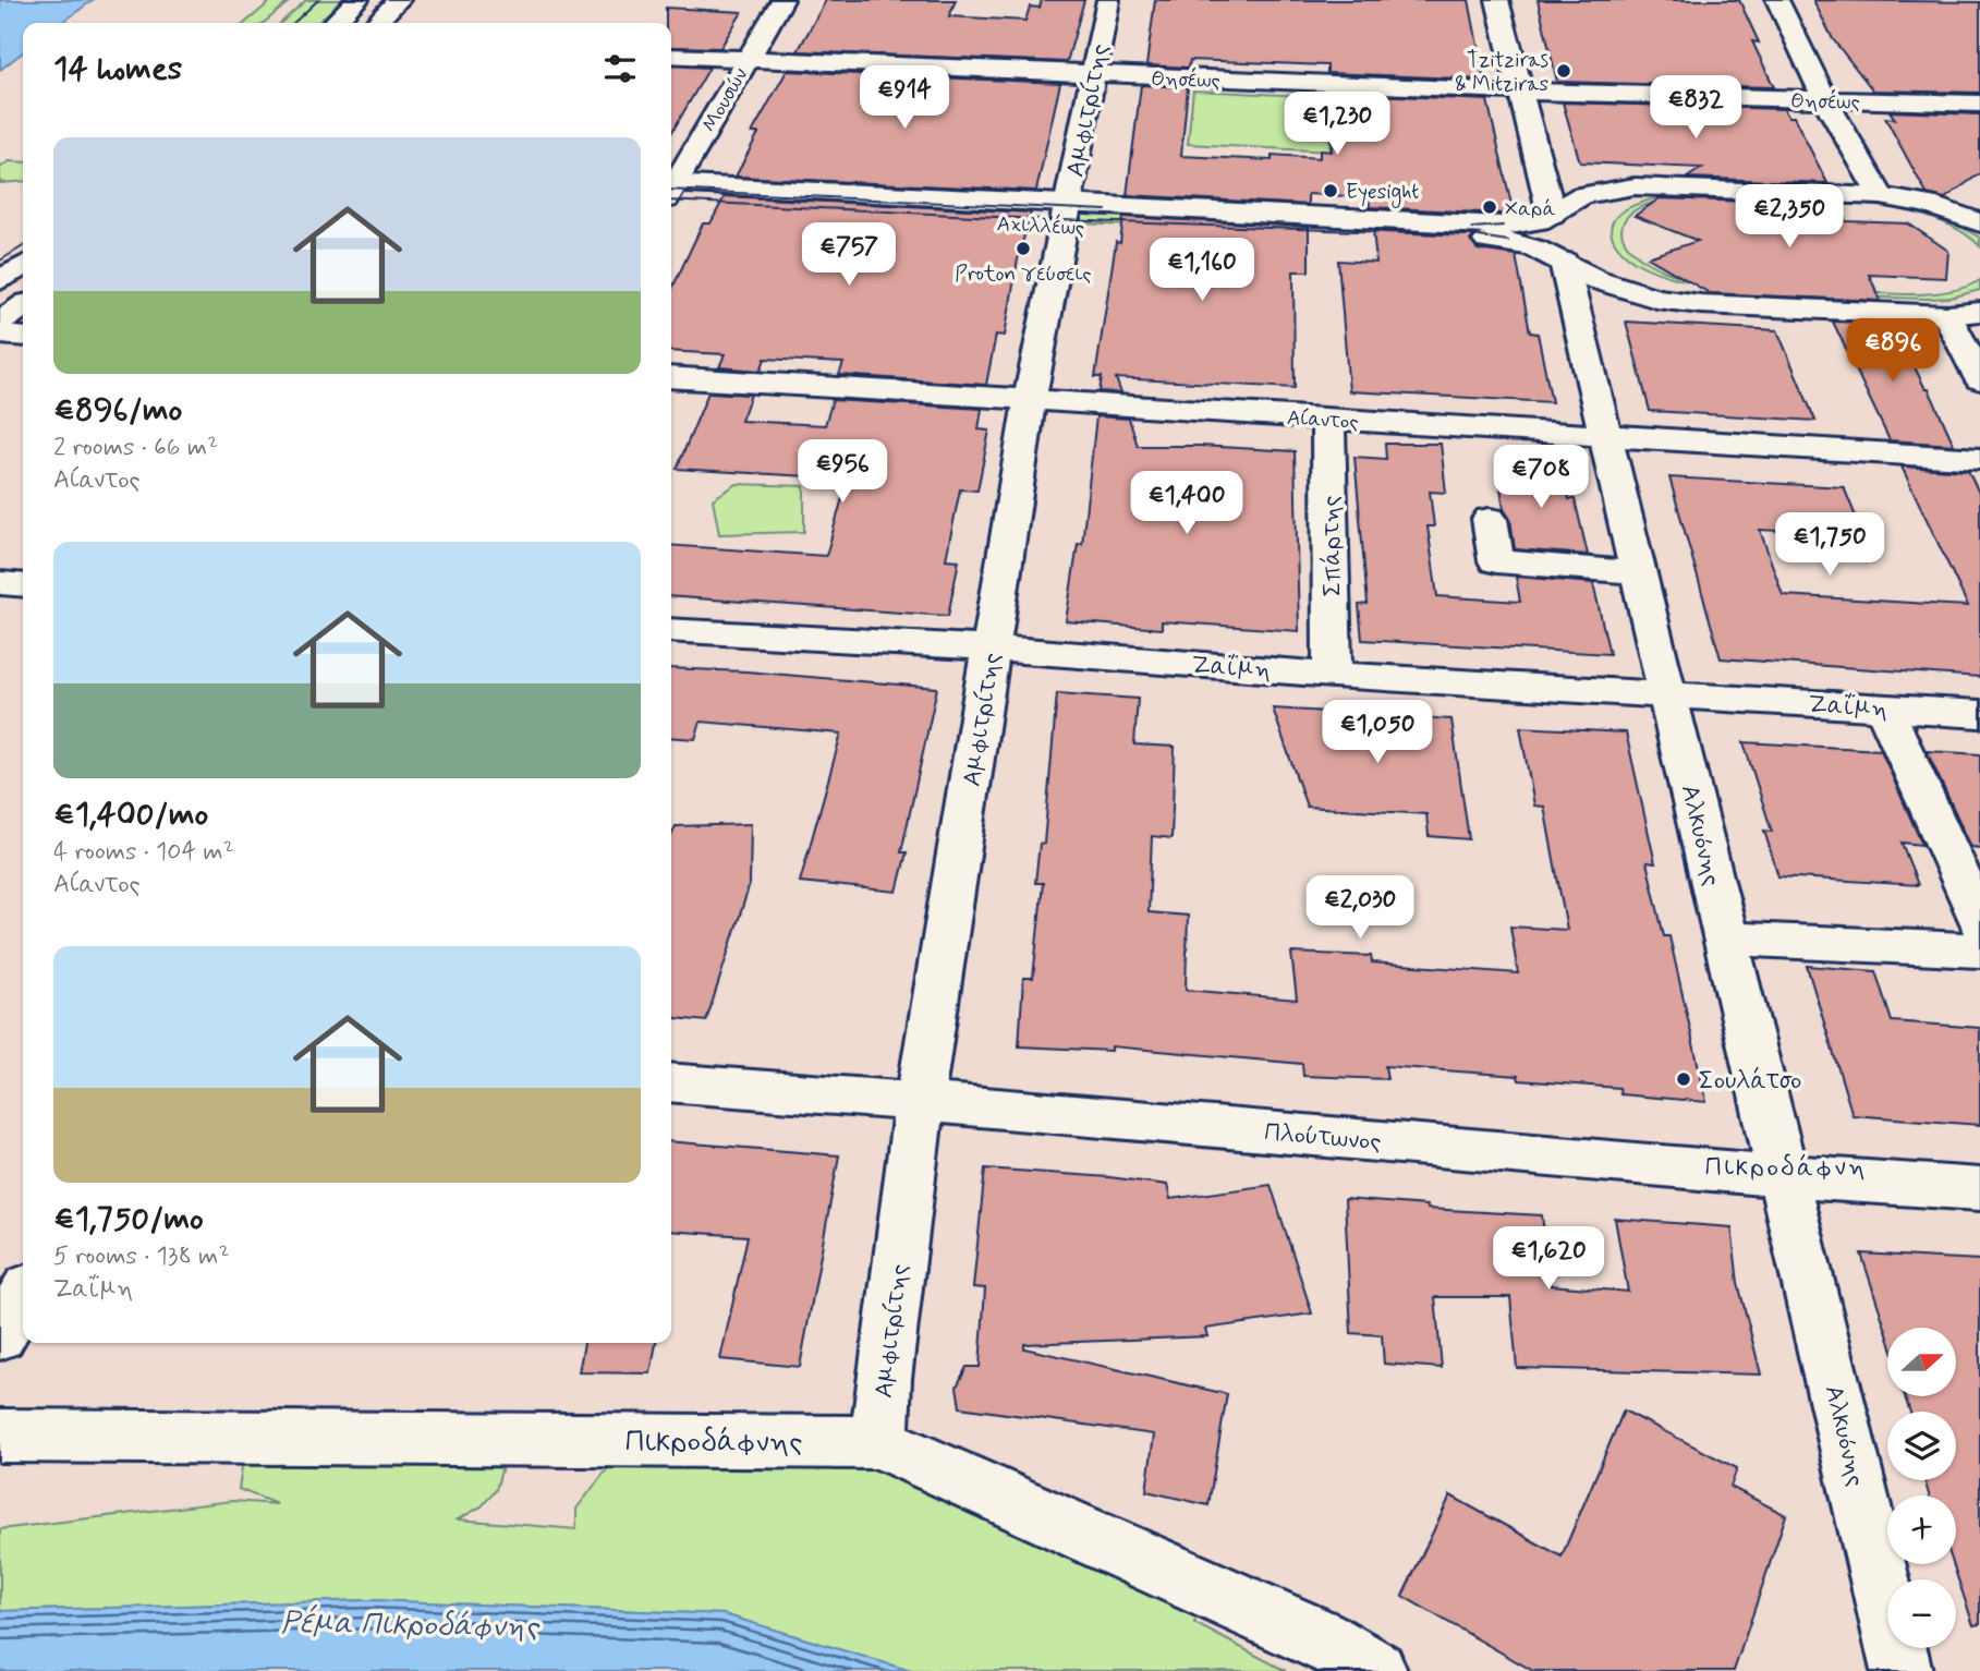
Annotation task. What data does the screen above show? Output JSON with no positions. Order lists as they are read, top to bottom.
{
  "streets": {
    "main road": [
      "Θησέως",
      "Μουσών",
      "Αμφιτρίτης",
      "Αχιλλέως",
      "Αίαντος",
      "Σπάρτης",
      "Ζαΐμη",
      "Αλκυόνης",
      "Πλούτωνος",
      "Πικροδάφνης"
    ]
  },
  "crossings": [
    ["Θησέως", "Μουσών"],
    ["Θησέως", "Αμφιτρίτης"],
    ["Θησέως", "Αλκυόνης"],
    ["Αμφιτρίτης", "Αχιλλέως"],
    ["Αμφιτρίτης", "Αίαντος"],
    ["Αμφιτρίτης", "Ζαΐμη"],
    ["Αμφιτρίτης", "Πλούτωνος"],
    ["Αμφιτρίτης", "Πικροδάφνης"],
    ["Αίαντος", "Σπάρτης"],
    ["Αίαντος", "Αλκυόνης"],
    ["Σπάρτης", "Ζαΐμη"],
    ["Ζαΐμη", "Αλκυόνης"],
    ["Αλκυόνης", "Πλούτωνος"]
  ],
  "districts": ["Πικροδάφνη"],
  "water": ["Ρέμα Πικροδάφνης"],
  "places": [
    "Tzitziras & Mitziras",
    "Eyesight",
    "Χαρά",
    "Proton γεύσεις",
    "Σουλάτσο"
  ],
  "north": "right",
  "page": {
    "heading": "14 homes",
    "price": [
      "€914",
      "€832",
      "€1,230",
      "€2,350",
      "€757",
      "€1,160",
      "€896",
      "€956",
      "€708",
      "€1,400",
      "€1,750",
      "€1,050",
      "€2,030",
      "€1,620"
    ],
    "list": [
      {
        "name": "€896/mo",
        "note": "2 rooms · 66 m² · Αίαντος"
      },
      {
        "name": "€1,400/mo",
        "note": "4 rooms · 104 m² · Αίαντος"
      },
      {
        "name": "€1,750/mo",
        "note": "5 rooms · 138 m² · Ζαΐμη"
      }
    ],
    "map_buttons": ["+", "−"]
  }
}
